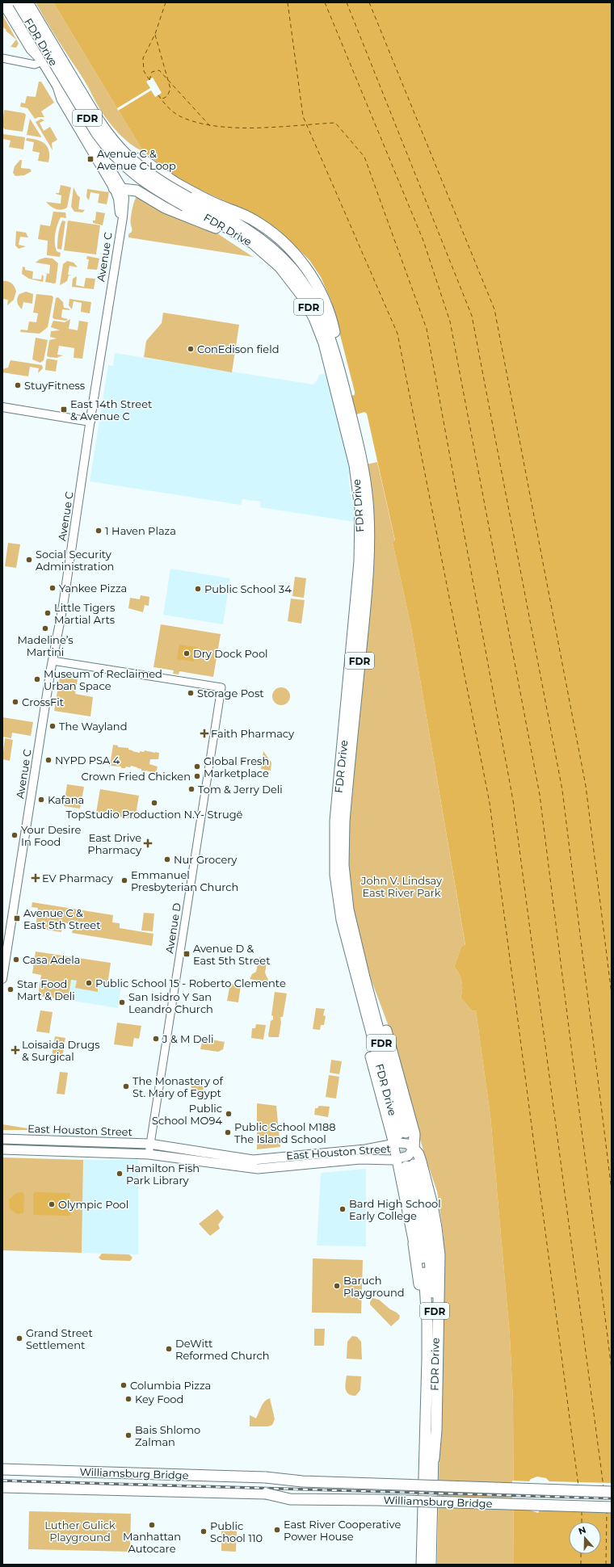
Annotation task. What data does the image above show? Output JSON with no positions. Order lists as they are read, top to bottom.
{
  "streets": {
    "highway": ["FDR Drive", "FDR", "Williamsburg Bridge"],
    "main road": ["Avenue C", "East Houston Street"],
    "street": ["Avenue D"]
  },
  "crossings": [
    ["FDR Drive", "East Houston Street"],
    ["Avenue C", "Avenue D"],
    ["Avenue D", "East Houston Street"]
  ],
  "parks": ["John V. Lindsay East River Park", "Luther Gulick Playground"],
  "places": {
    "transit": [
      "Avenue C & Avenue C Loop",
      "East 14th Street & Avenue C",
      "Avenue C & East 5th Street",
      "Avenue D & East 5th Street"
    ],
    "other": [
      "ConEdison field",
      "StuyFitness",
      "1 Haven Plaza",
      "Social Security Administration",
      "Yankee Pizza",
      "Public School 34",
      "Little Tigers Martial Arts",
      "Madeline’s Martini",
      "Dry Dock Pool",
      "Museum of Reclaimed Urban Space",
      "Storage Post",
      "CrossFit",
      "The Wayland",
      "NYPD PSA 4",
      "Global Fresh Marketplace",
      "Crown Fried Chicken",
      "Tom & Jerry Deli",
      "Kafana",
      "TopStudio Production N.Y- Strugë",
      "Your Desire In Food",
      "Nur Grocery",
      "Emmanuel Presbyterian Church",
      "Casa Adela",
      "Public School 15 - Roberto Clemente",
      "Star Food Mart & Deli",
      "San Isidro Y San Leandro Church",
      "J & M Deli",
      "The Monastery of St. Mary of Egypt",
      "Public School MO94",
      "Public School M188 The Island School",
      "Hamilton Fish Park Library",
      "Olympic Pool",
      "Bard High School Early College",
      "Baruch Playground",
      "Grand Street Settlement",
      "DeWitt Reformed Church",
      "Columbia Pizza",
      "Key Food",
      "Bais Shlomo Zalman",
      "Manhattan Autocare",
      "East River Cooperative Power House",
      "Public School 110"
    ],
    "health": [
      "Faith Pharmacy",
      "East Drive Pharmacy",
      "EV Pharmacy",
      "Loisaida Drugs & Surgical"
    ]
  },
  "north": "top"
}
